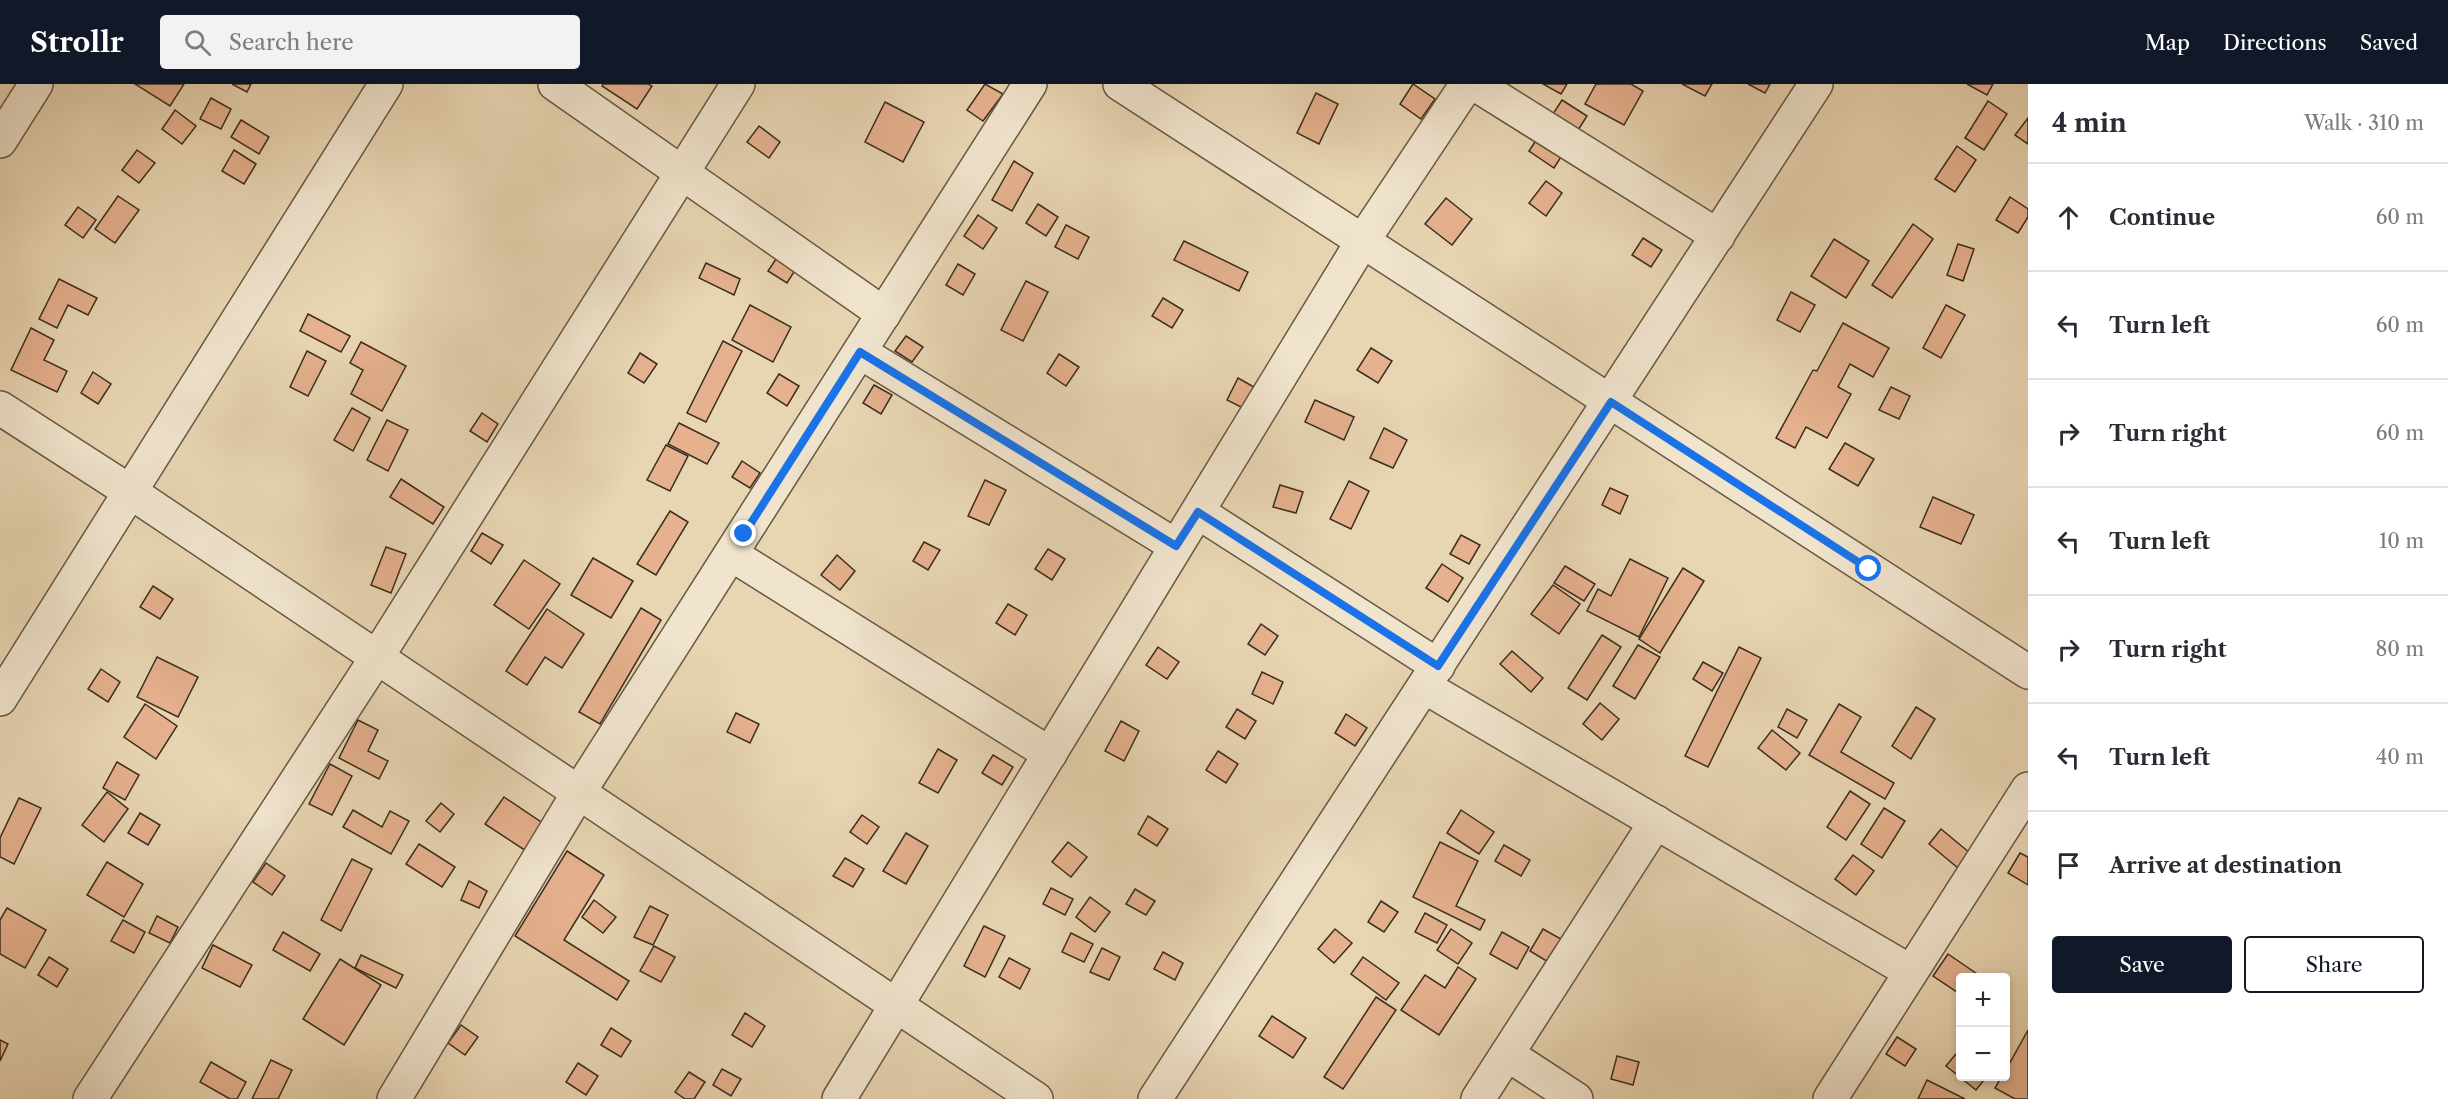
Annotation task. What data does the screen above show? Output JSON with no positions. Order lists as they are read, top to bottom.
{
  "page": {
    "header": "Strollr",
    "search": "Search here",
    "nav": ["Map", "Directions", "Saved"],
    "heading": ["4 min", "Walk · 310 m"],
    "list": [
      ["Continue", "60 m"],
      ["Turn left", "60 m"],
      ["Turn right", "60 m"],
      ["Turn left", "10 m"],
      ["Turn right", "80 m"],
      ["Turn left", "40 m"],
      "Arrive at destination"
    ],
    "buttons": ["Save", "Share"],
    "map_buttons": ["+", "−"]
  }
}
